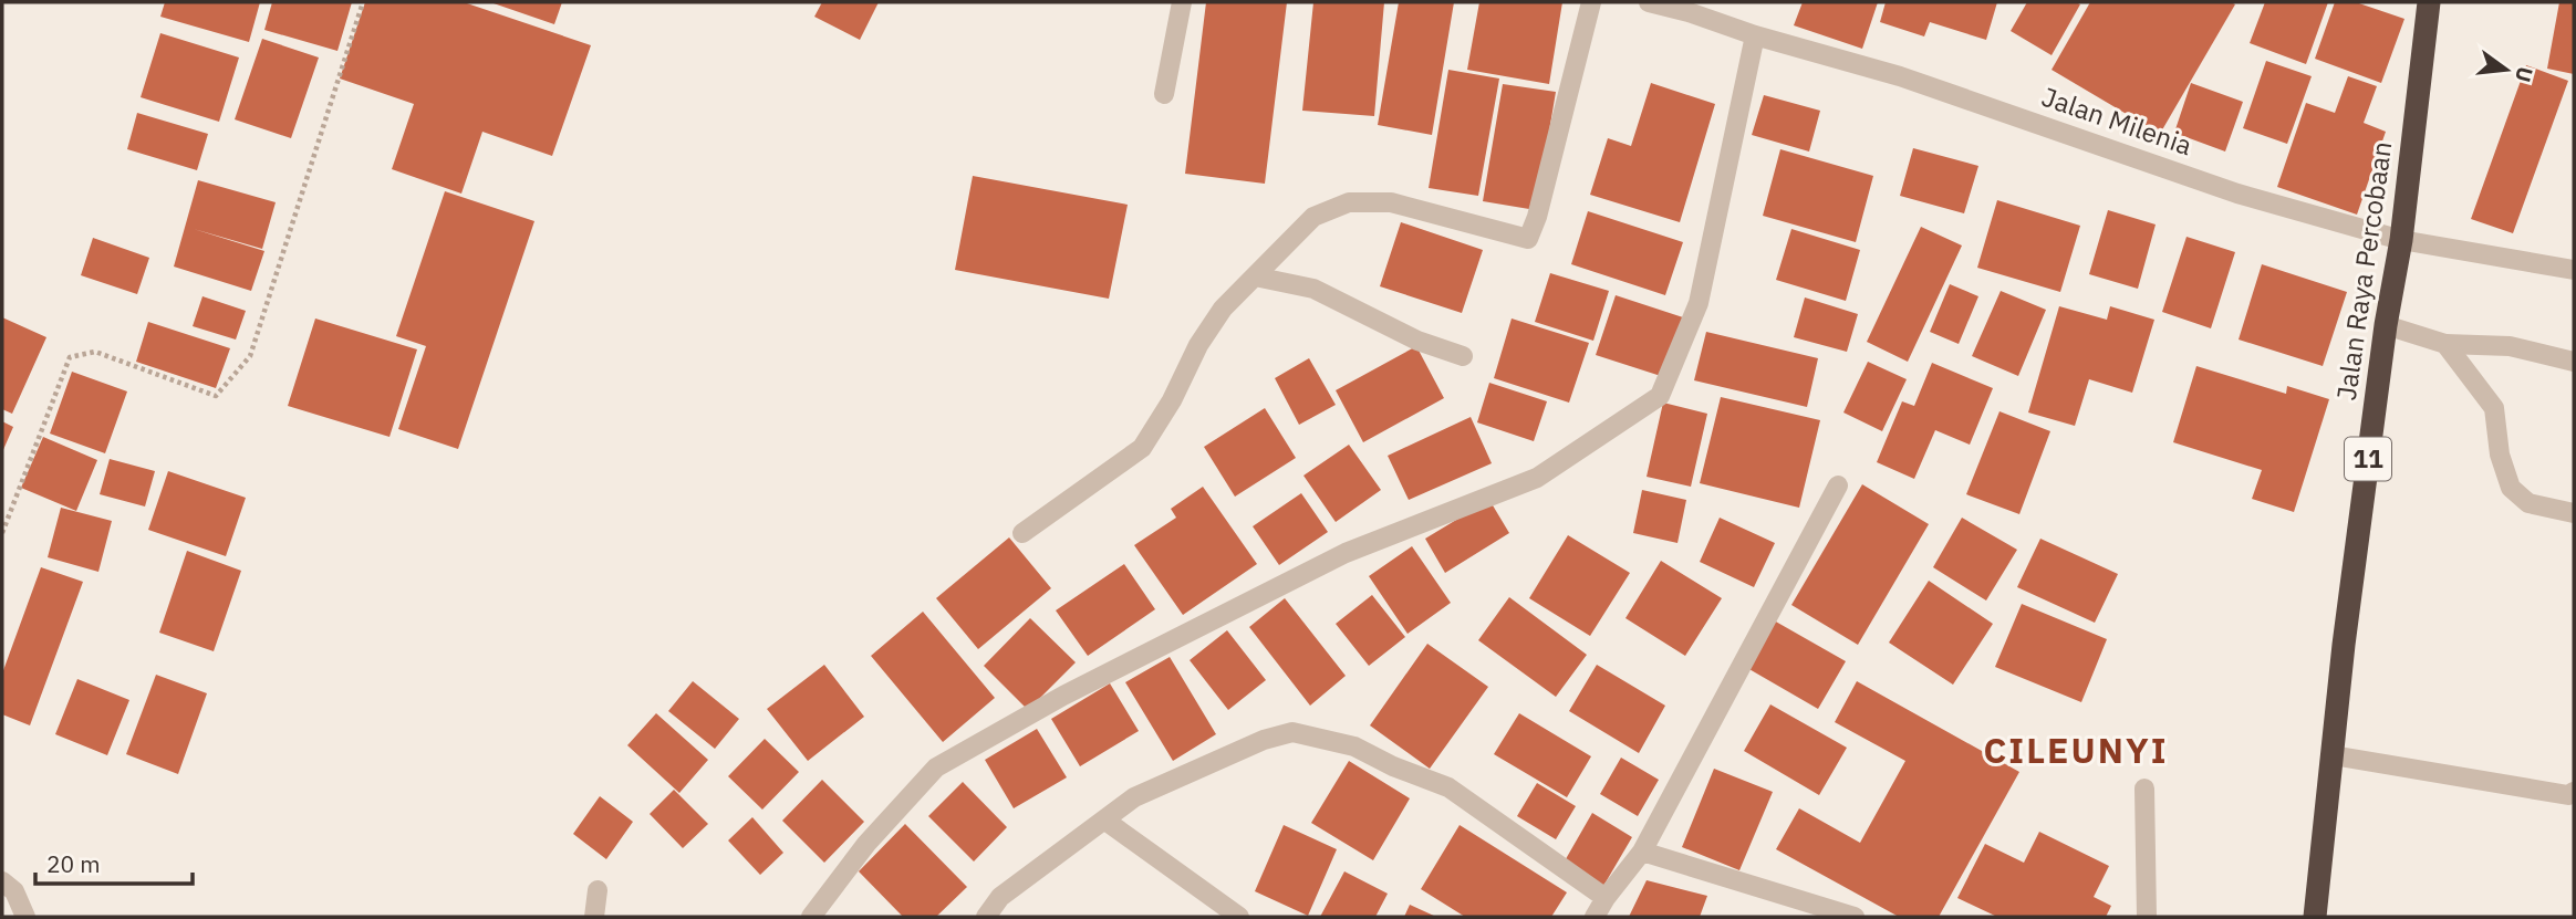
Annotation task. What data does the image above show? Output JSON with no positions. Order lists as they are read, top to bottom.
{
  "streets": {
    "highway": ["Jalan Raya Percobaan", "11"],
    "street": ["Jalan Milenia"]
  },
  "crossings": [
    ["Jalan Milenia", "Jalan Raya Percobaan"]
  ],
  "districts": ["CILEUNYI"],
  "scale_bar": "20 m",
  "north": "right"
}
